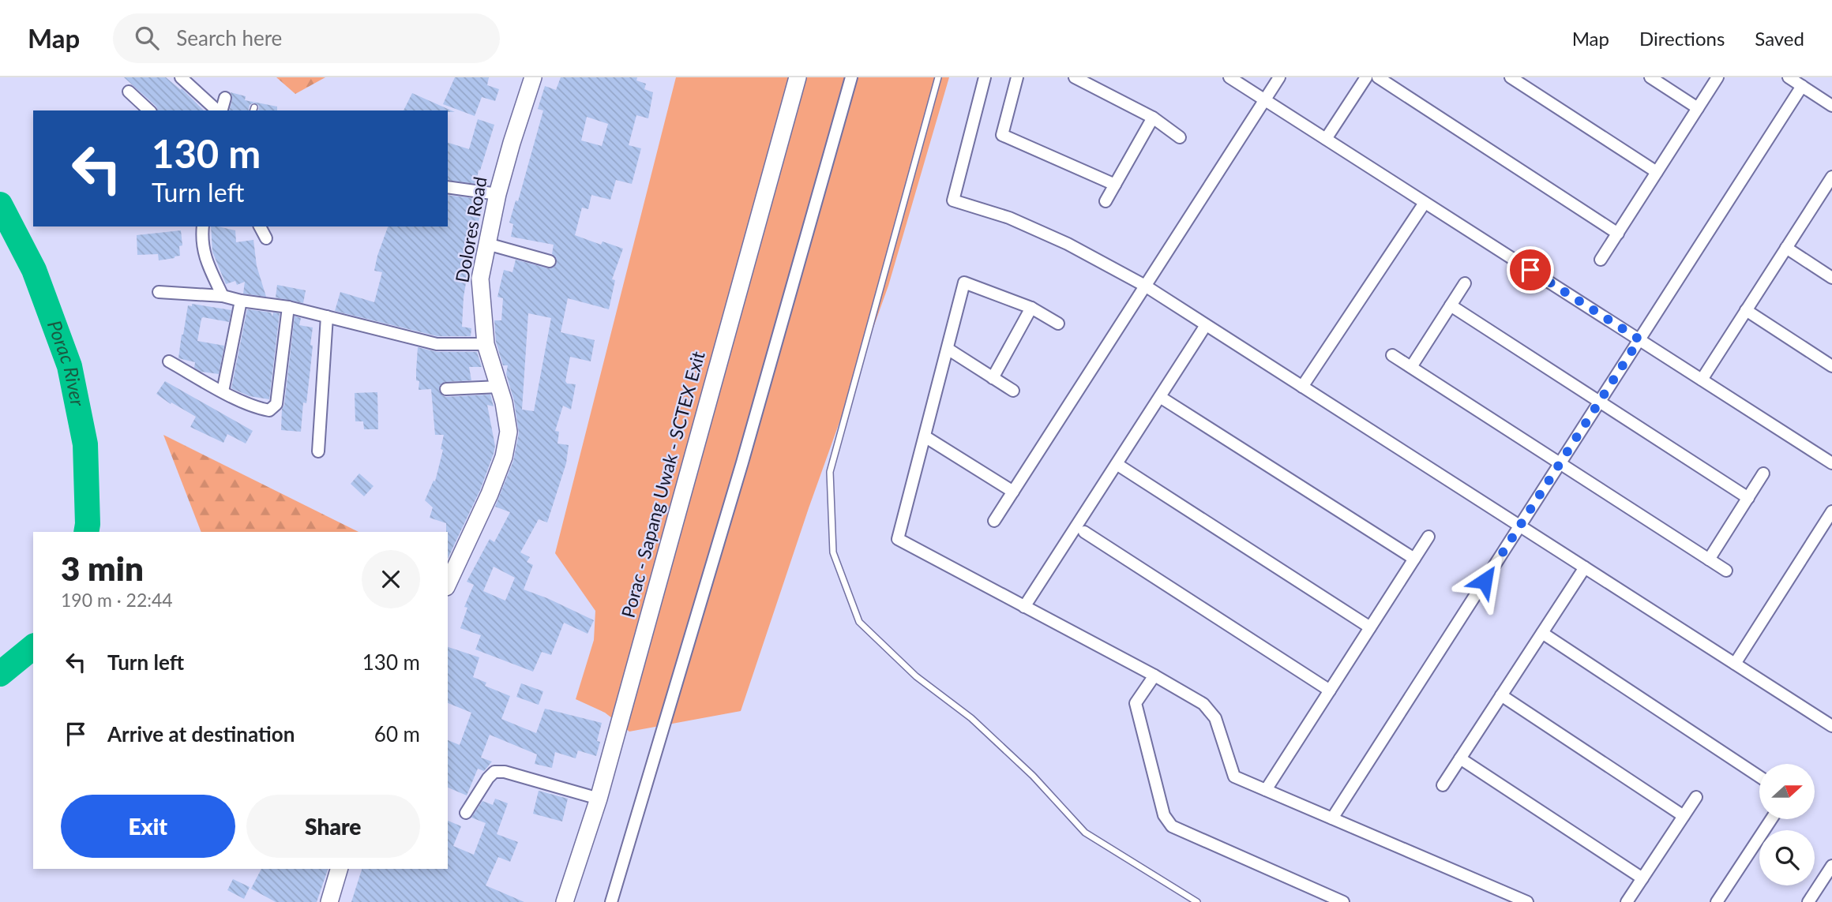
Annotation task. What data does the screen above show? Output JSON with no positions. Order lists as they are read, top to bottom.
{
  "streets": {
    "main road": ["Dolores Road", "Porac - Sapang Uwak - SCTEX Exit"]
  },
  "water": ["Porac River"],
  "north": "right",
  "page": {
    "header": "Map",
    "search": "Search here",
    "nav": ["Map", "Directions", "Saved"],
    "turn": ["130 m", "Turn left"],
    "heading": ["3 min", "190 m · 22:44"],
    "list": [
      {
        "name": "Turn left",
        "value": "130 m"
      },
      {
        "name": "Arrive at destination",
        "value": "60 m"
      }
    ],
    "buttons": ["Exit", "Share"]
  }
}
